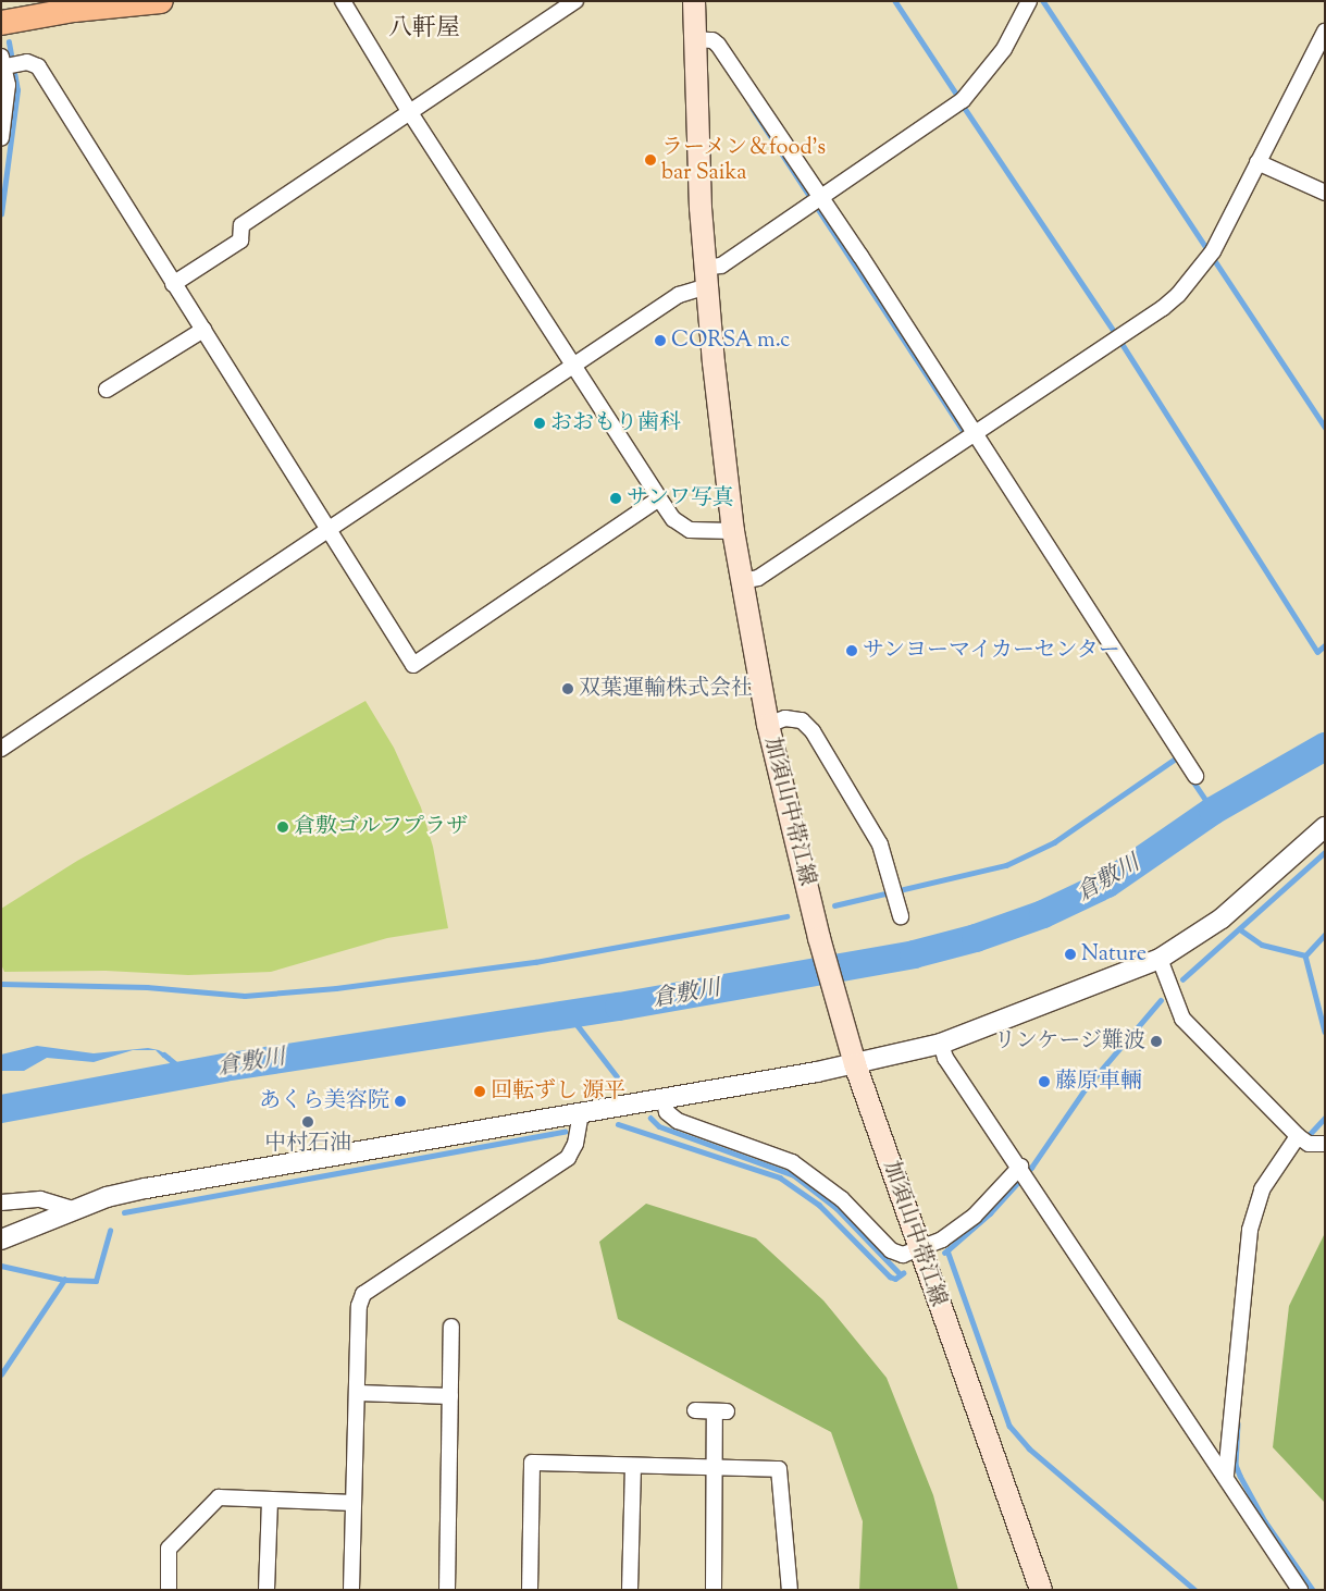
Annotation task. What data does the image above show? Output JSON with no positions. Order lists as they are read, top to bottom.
{
  "streets": {
    "main road": ["加須山中帯江線"]
  },
  "districts": ["八軒屋"],
  "water": ["倉敷川"],
  "places": [
    "ラーメン＆food’s bar Saika",
    "CORSA m.c",
    "おおもり歯科",
    "サンワ写真",
    "サンヨーマイカーセンター",
    "双葉運輸株式会社",
    "倉敷ゴルフプラザ",
    "Nature",
    "リンケージ難波",
    "藤原車輛",
    "回転ずし 源平",
    "あくら美容院",
    "中村石油"
  ]
}
